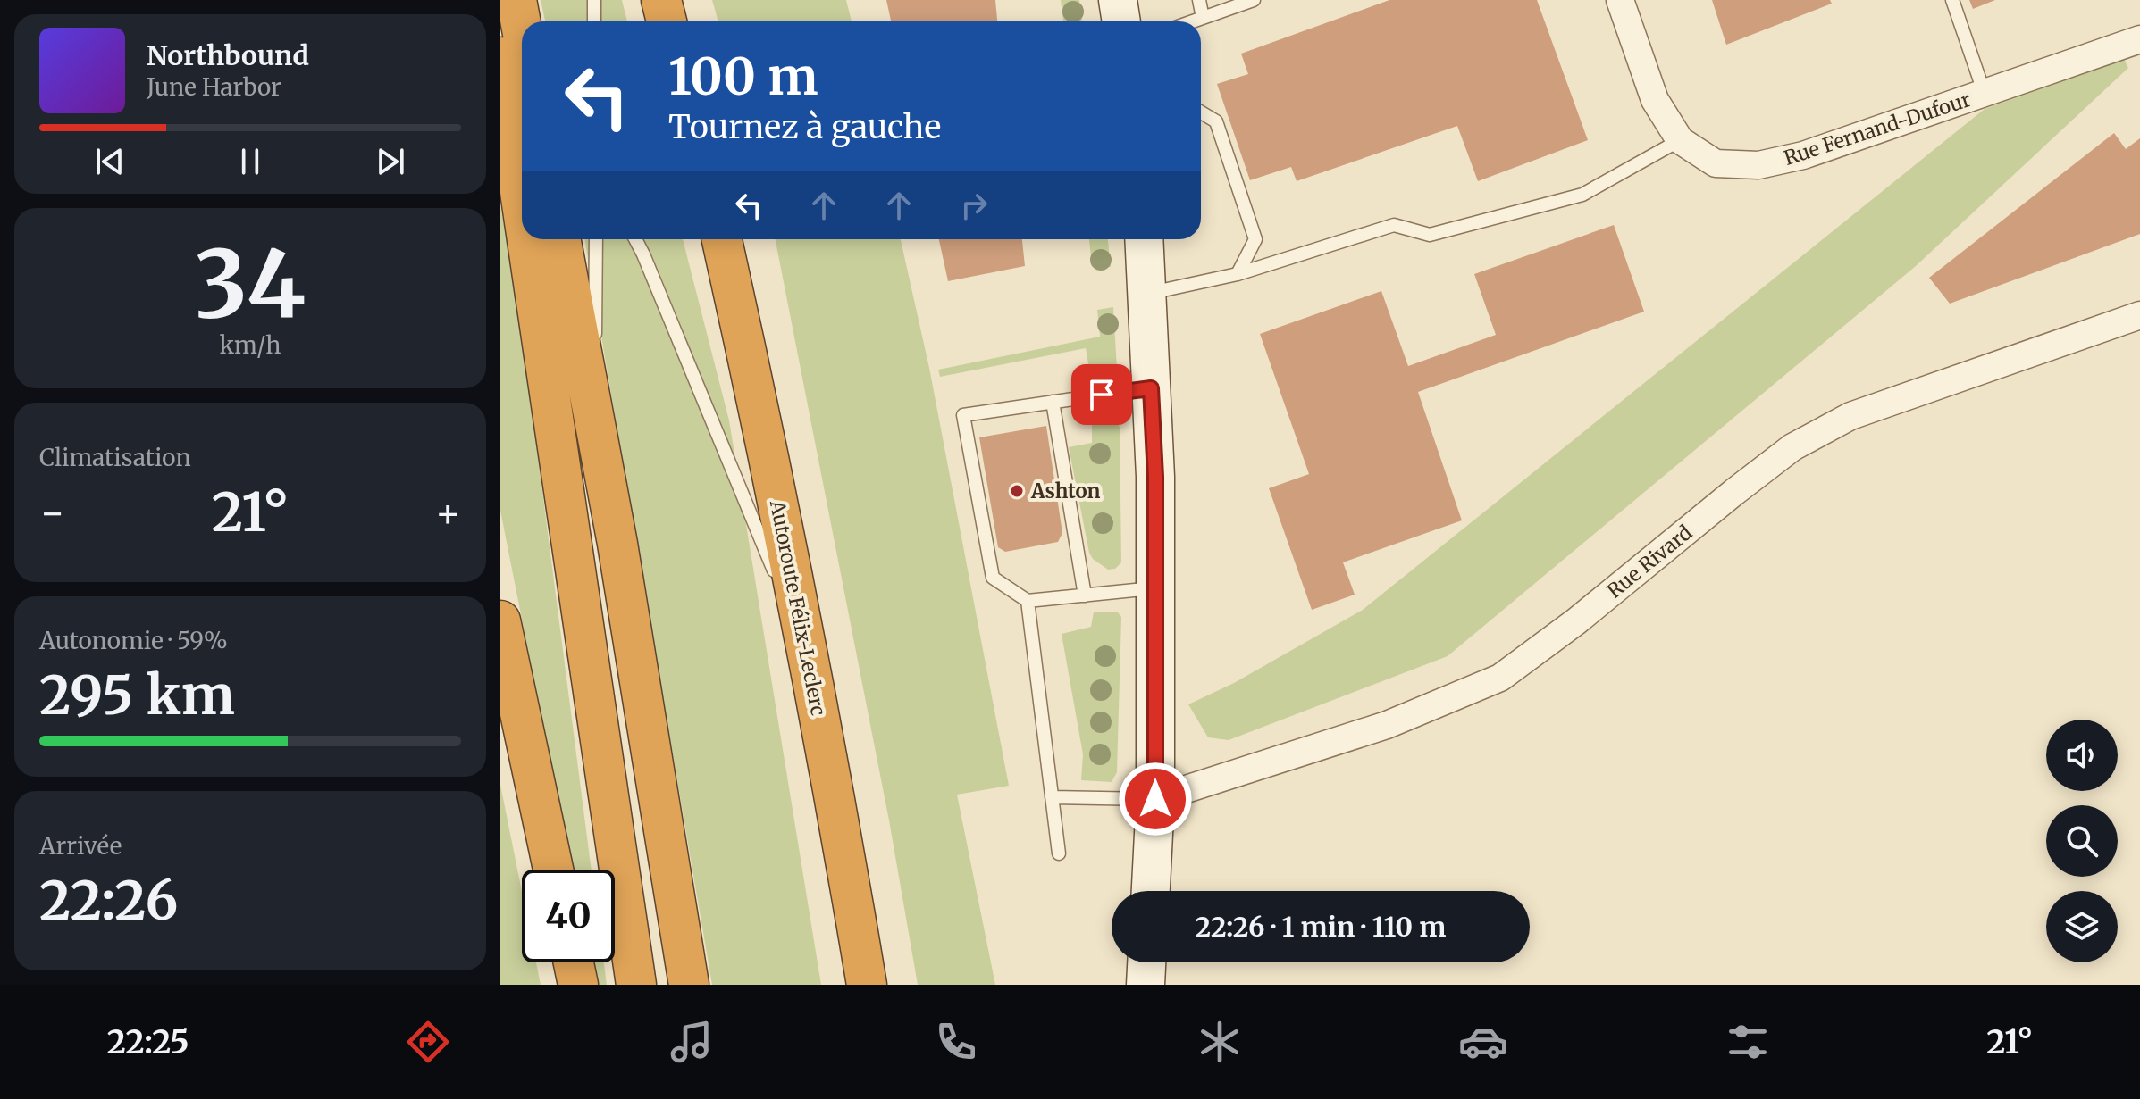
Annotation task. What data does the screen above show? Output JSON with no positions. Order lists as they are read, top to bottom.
{
  "streets": {
    "highway": ["Autoroute Félix-Leclerc"],
    "street": ["Rue Fernand-Dufour", "Rue Rivard"]
  },
  "places": ["Ashton"],
  "page": {
    "turn": ["100 m", "Tournez à gauche"],
    "song": ["Northbound", "June Harbor"],
    "tile": [
      ["34", "km/h"],
      "Climatisation",
      ["Autonomie · 59%", "295 km"],
      ["Arrivée", "22:26"]
    ],
    "heat": ["−", "21°", "+"],
    "limit": "40",
    "trip": "22:26 · 1 min · 110 m",
    "tabs": ["22:25", "21°"]
  }
}
